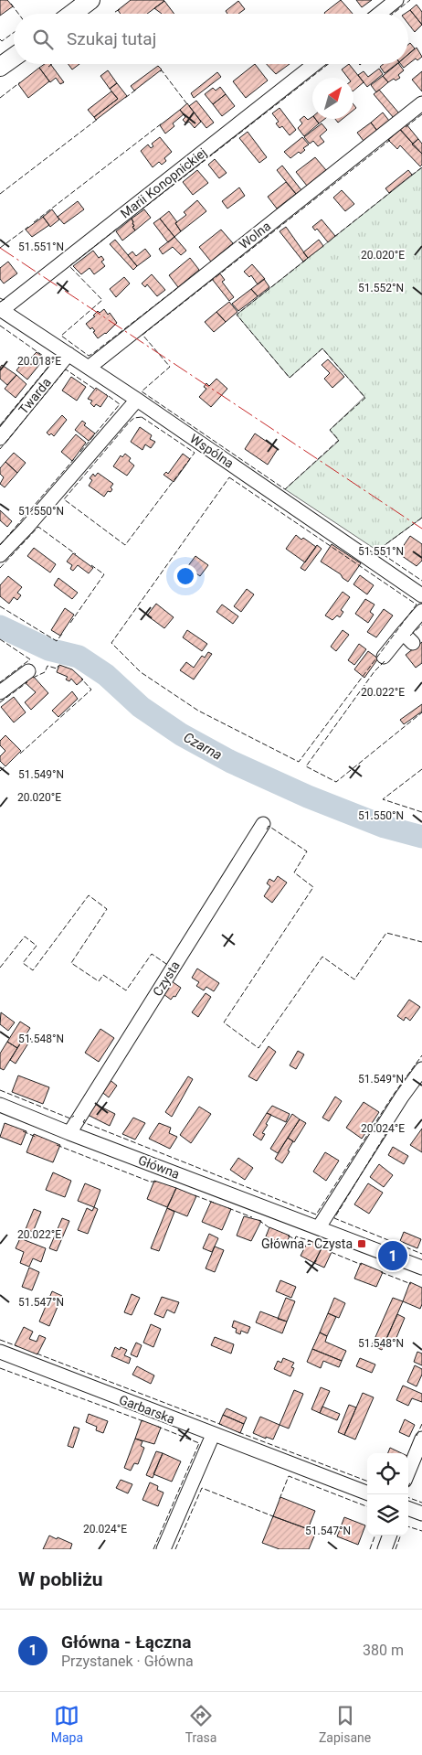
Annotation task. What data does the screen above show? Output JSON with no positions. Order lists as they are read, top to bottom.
{
  "streets": {
    "street": [
      "Marii Konopnickiej",
      "Wolna",
      "Twarda",
      "Wspólna",
      "Czysta",
      "Główna",
      "Garbarska"
    ]
  },
  "crossings": [
    ["Marii Konopnickiej", "Wspólna"],
    ["Wolna", "Wspólna"],
    ["Twarda", "Wspólna"],
    ["Czysta", "Główna"]
  ],
  "water": ["Czarna"],
  "places": {
    "transit": ["Główna - Czysta"]
  },
  "north": "top right",
  "page": {
    "search": "Szukaj tutaj",
    "pins": "1",
    "heading": "W pobliżu",
    "list": [
      {
        "mark": "1",
        "name": "Główna - Łączna",
        "note": "Przystanek · Główna",
        "value": "380 m"
      }
    ],
    "nav": ["Mapa", "Trasa", "Zapisane"]
  },
  "coordinates": [
    "51.551°N",
    "20.020°E",
    "51.552°N",
    "20.018°E",
    "51.550°N",
    "20.022°E",
    "51.549°N",
    "51.548°N",
    "20.024°E",
    "51.547°N"
  ]
}
